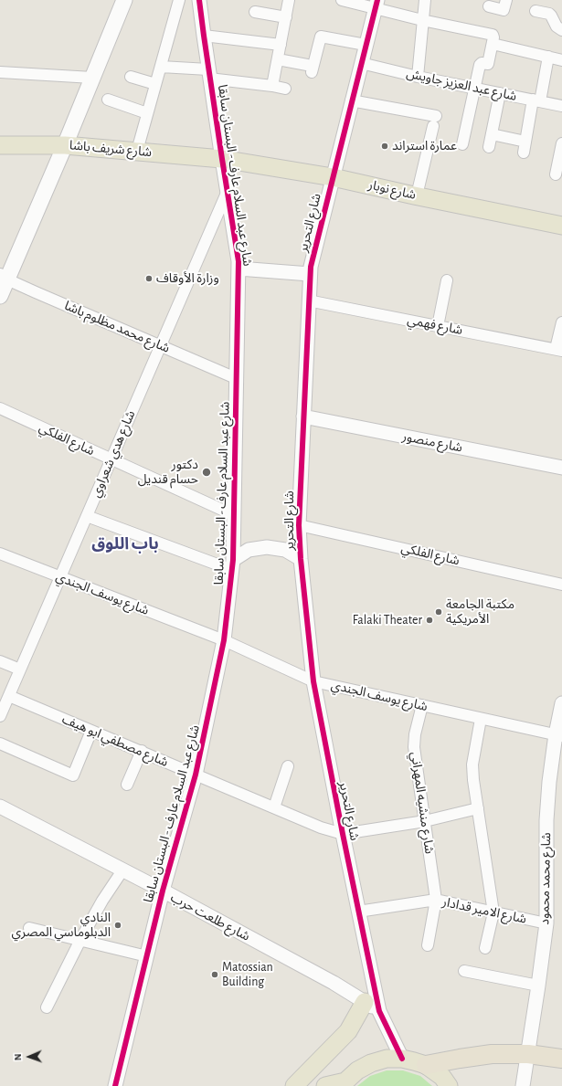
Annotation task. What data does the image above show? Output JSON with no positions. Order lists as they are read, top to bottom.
{
  "streets": {
    "main road": ["شارع شريف باشا", "شارع نوبار"],
    "street": [
      "شارع عبد العزيز جاويش",
      "شارع عبد السلام عارف - البستان سابقا",
      "شارع التحرير",
      "شارع فهمي",
      "شارع محمد مظلوم باشا",
      "شارع الفلكي",
      "شارع منصور",
      "شارع هدي شعراوي",
      "شارع يوسف الجندي",
      "شارع مصطفي ابو هيف",
      "شارع منشيه المهراني",
      "شارع محمد محمود",
      "شارع الامير قدادار",
      "شارع طلعت حرب"
    ]
  },
  "crossings": [
    ["شارع عبد العزيز جاويش", "شارع التحرير"],
    ["شارع شريف باشا", "شارع عبد السلام عارف - البستان سابقا"],
    ["شارع شريف باشا", "شارع نوبار"],
    ["شارع عبد السلام عارف - البستان سابقا", "شارع نوبار"],
    ["شارع عبد السلام عارف - البستان سابقا", "شارع محمد مظلوم باشا"],
    ["شارع عبد السلام عارف - البستان سابقا", "شارع الفلكي"],
    ["شارع عبد السلام عارف - البستان سابقا", "شارع هدي شعراوي"],
    ["شارع عبد السلام عارف - البستان سابقا", "شارع يوسف الجندي"],
    ["شارع عبد السلام عارف - البستان سابقا", "شارع مصطفي ابو هيف"],
    ["شارع عبد السلام عارف - البستان سابقا", "شارع طلعت حرب"],
    ["شارع نوبار", "شارع التحرير"],
    ["شارع التحرير", "شارع فهمي"],
    ["شارع التحرير", "شارع الفلكي"],
    ["شارع التحرير", "شارع منصور"],
    ["شارع التحرير", "شارع يوسف الجندي"],
    ["شارع التحرير", "شارع مصطفي ابو هيف"],
    ["شارع التحرير", "شارع الامير قدادار"],
    ["شارع التحرير", "شارع طلعت حرب"],
    ["شارع محمد مظلوم باشا", "شارع هدي شعراوي"],
    ["شارع الفلكي", "شارع هدي شعراوي"],
    ["شارع هدي شعراوي", "شارع يوسف الجندي"],
    ["شارع هدي شعراوي", "شارع مصطفي ابو هيف"],
    ["شارع يوسف الجندي", "شارع منشيه المهراني"],
    ["شارع يوسف الجندي", "شارع محمد محمود"],
    ["شارع منشيه المهراني", "شارع الامير قدادار"],
    ["شارع محمد محمود", "شارع الامير قدادار"]
  ],
  "districts": ["باب اللوق"],
  "places": [
    "عمارة استراند",
    "وزارة الأوقاف",
    "دكتور حسام قنديل",
    "مكتبة الجامعة الأمريكية",
    "Falaki Theater",
    "النادي الدبلوماسي المصري",
    "Matossian Building"
  ],
  "north": "left"
}
